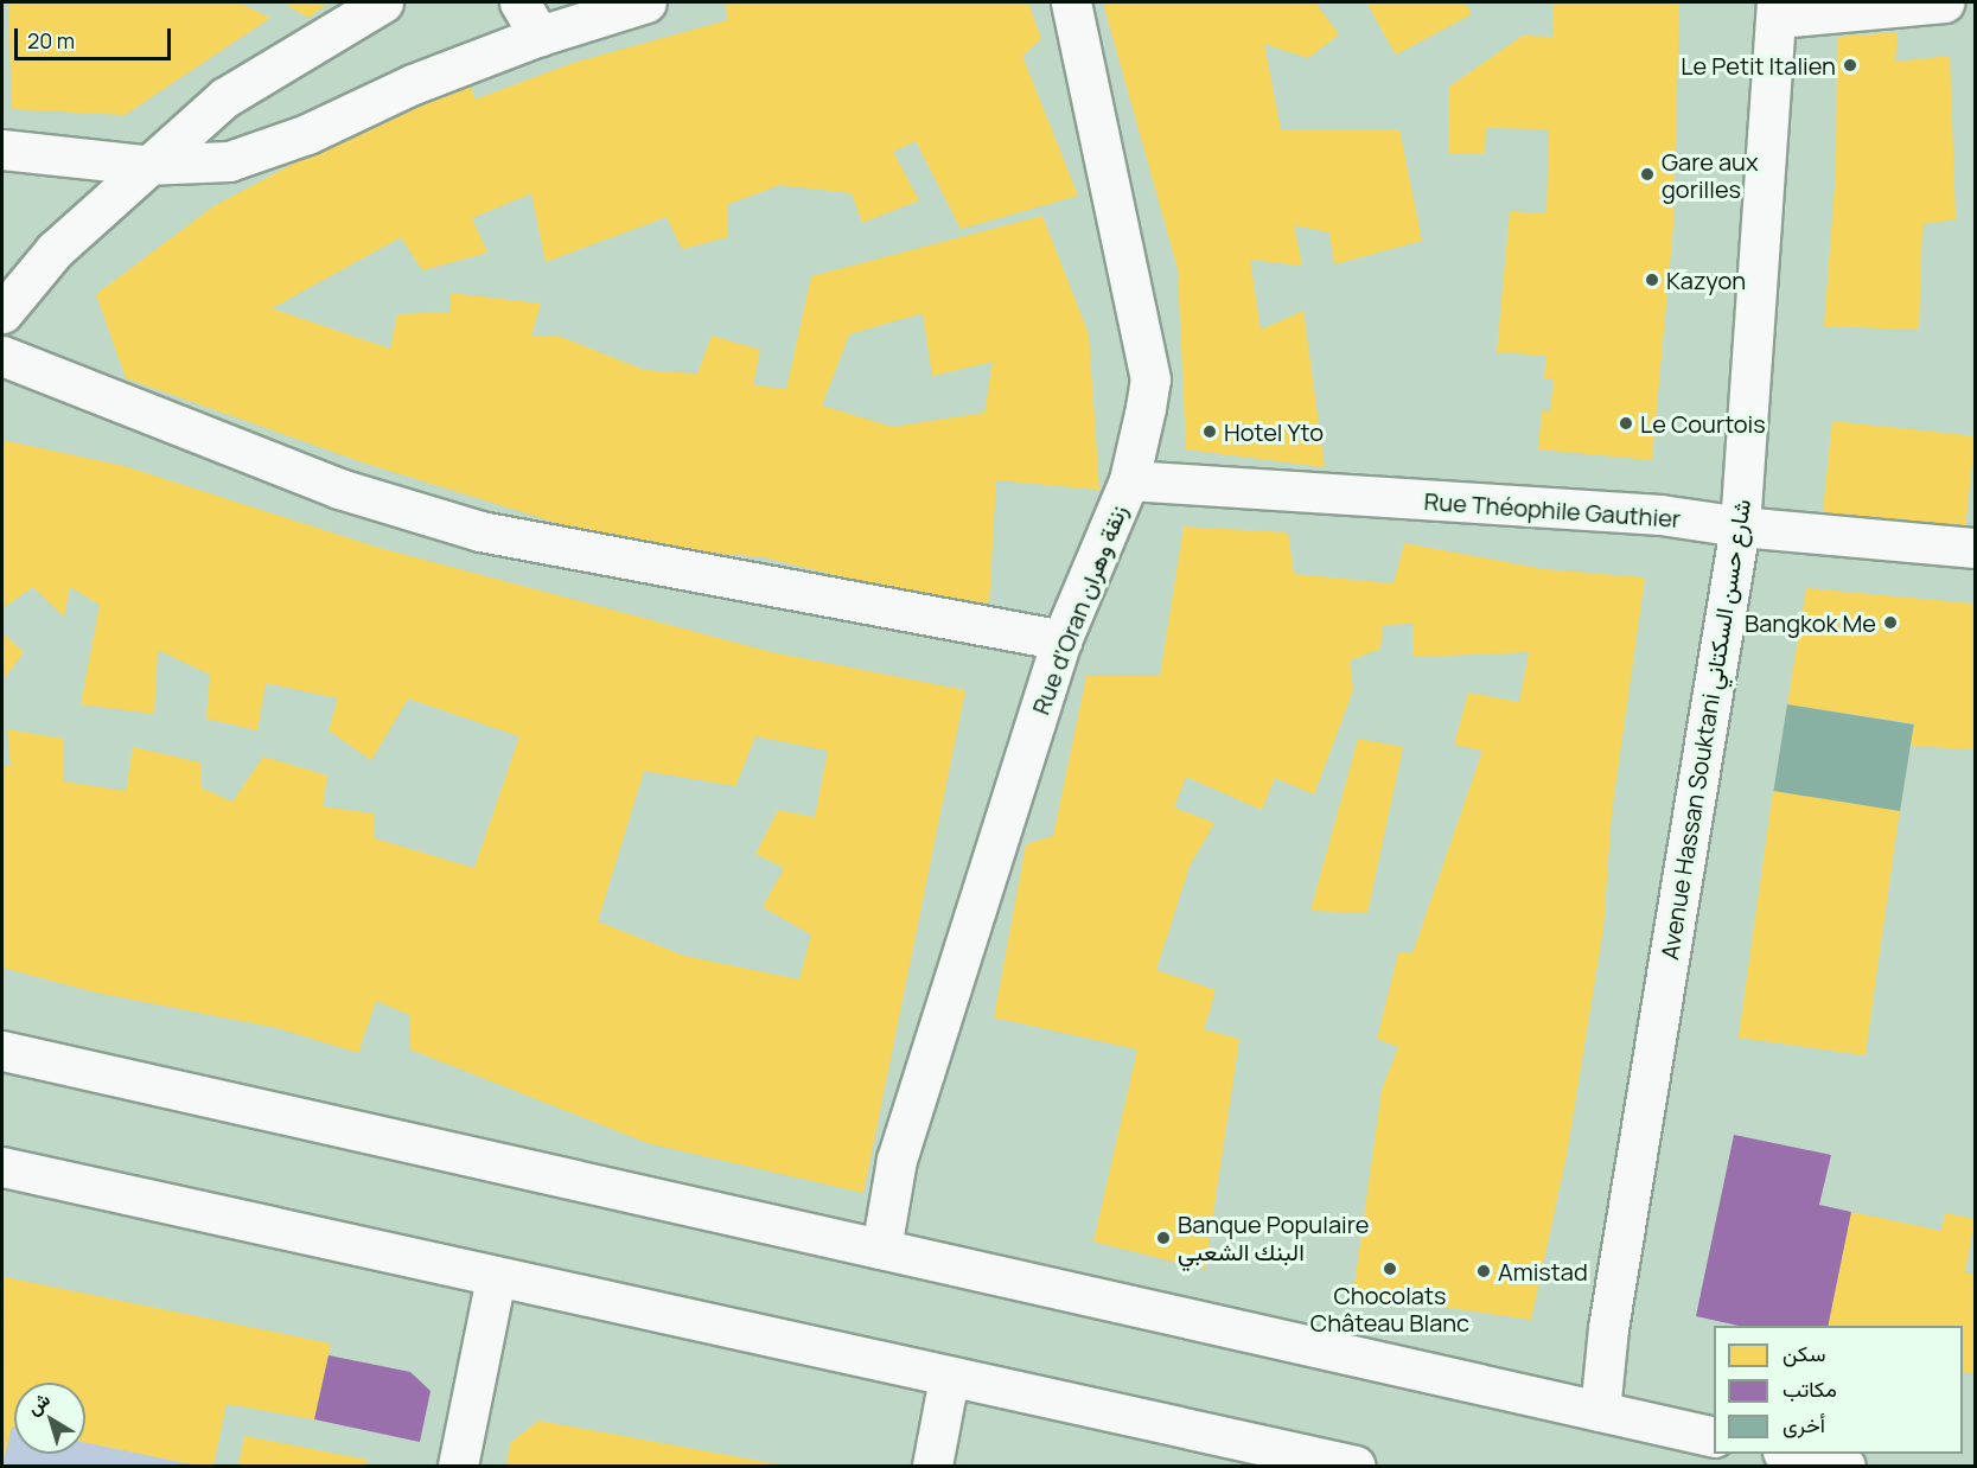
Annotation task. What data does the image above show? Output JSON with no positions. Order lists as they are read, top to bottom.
{
  "streets": {
    "street": ["Rue Théophile Gauthier", "Rue d'Oran زنقة وهران", "Avenue Hassan Souktani شارع حسن السكتاني"]
  },
  "crossings": [
    ["Rue Théophile Gauthier", "Rue d'Oran زنقة وهران"],
    ["Rue Théophile Gauthier", "Avenue Hassan Souktani شارع حسن السكتاني"]
  ],
  "places": [
    "Le Petit Italien",
    "Gare aux gorilles",
    "Kazyon",
    "Le Courtois",
    "Hotel Yto",
    "Bangkok Me",
    "Banque Populaire البنك الشعبي",
    "Chocolats Château Blanc",
    "Amistad"
  ],
  "legend": ["سكن", "مكاتب", "أخرى"],
  "scale_bar": "20 m",
  "north": "top left"
}
